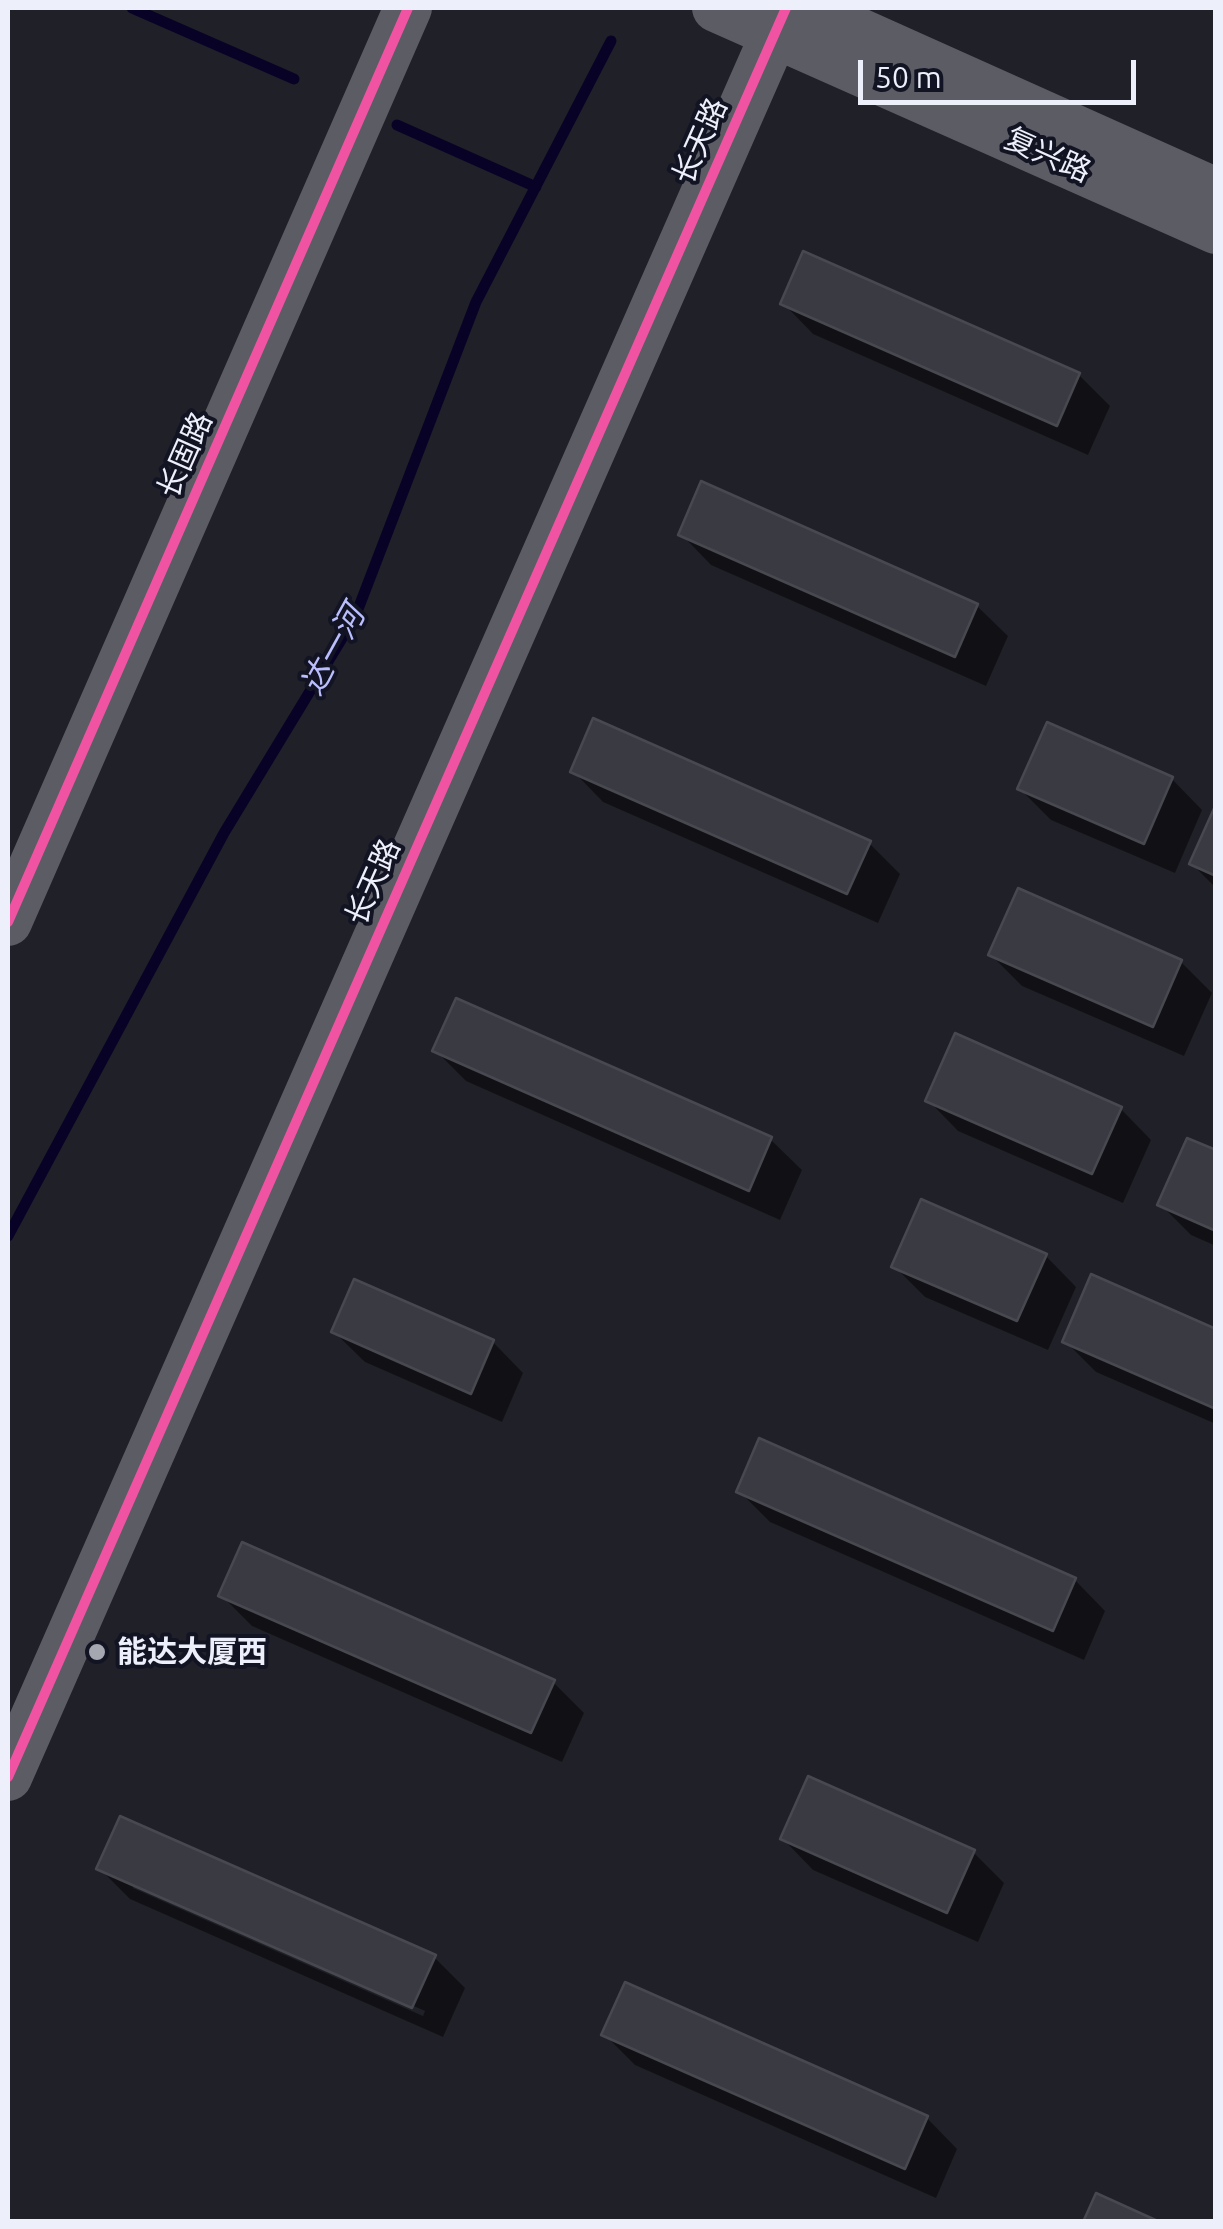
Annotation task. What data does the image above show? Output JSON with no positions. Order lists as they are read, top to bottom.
{
  "streets": {
    "street": ["长天路", "复兴路", "长固路"]
  },
  "crossings": [
    ["长天路", "复兴路"]
  ],
  "water": ["达一河"],
  "places": ["能达大厦西"],
  "scale_bar": "50 m"
}
